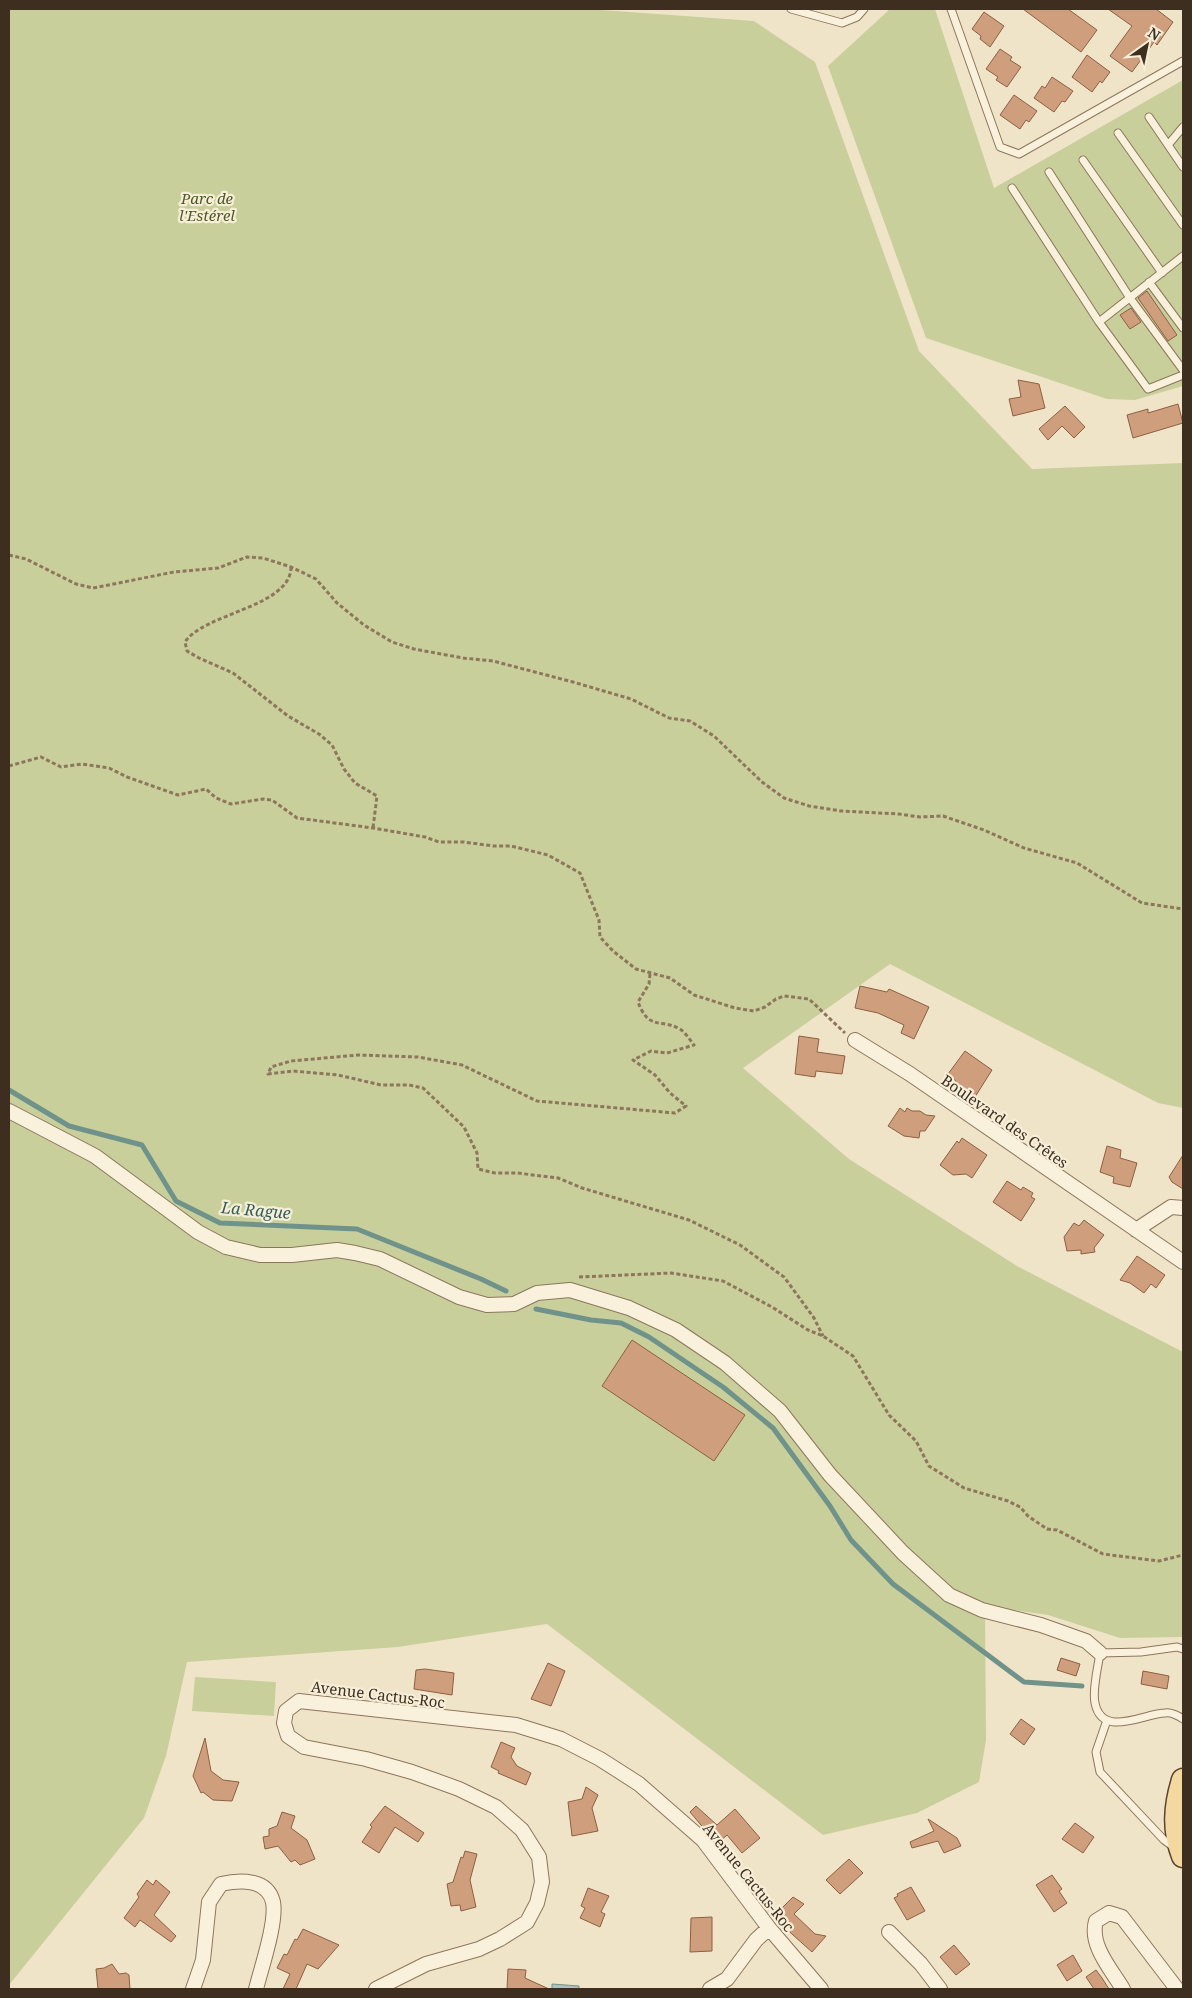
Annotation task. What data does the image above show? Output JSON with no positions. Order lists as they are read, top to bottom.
{
  "streets": {
    "street": ["Boulevard des Crêtes", "Avenue Cactus-Roc"]
  },
  "water": ["La Rague"],
  "parks": ["Parc de l'Estérel"],
  "north": "top right"
}
